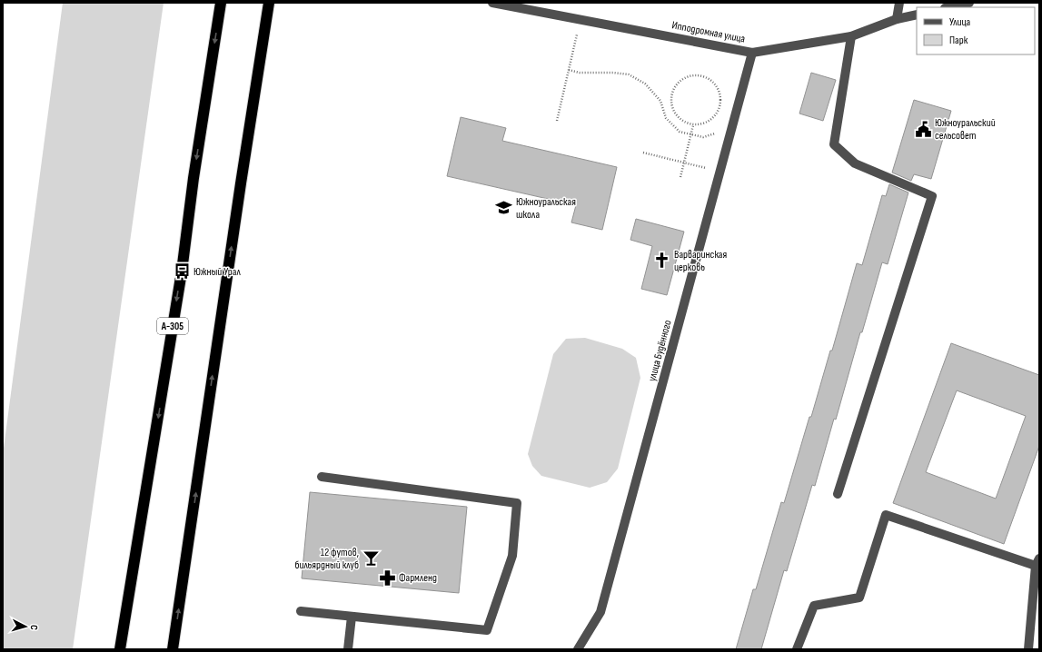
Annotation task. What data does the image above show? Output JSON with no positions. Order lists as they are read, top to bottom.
{
  "streets": {
    "highway": ["А-305"],
    "street": ["Ипподромная улица", "улица Будённого"]
  },
  "crossings": [
    ["Ипподромная улица", "улица Будённого"]
  ],
  "places": {
    "public building": ["Южноуральский сельсовет"],
    "school or university": ["Южноуральская школа"],
    "church": ["Варваринская церковь"],
    "bus stop": ["Южный Урал"],
    "bar": ["12 футов, бильярдный клуб"],
    "pharmacy": ["Фармленд"]
  },
  "legend": ["Улица", "Парк"],
  "north": "right"
}
